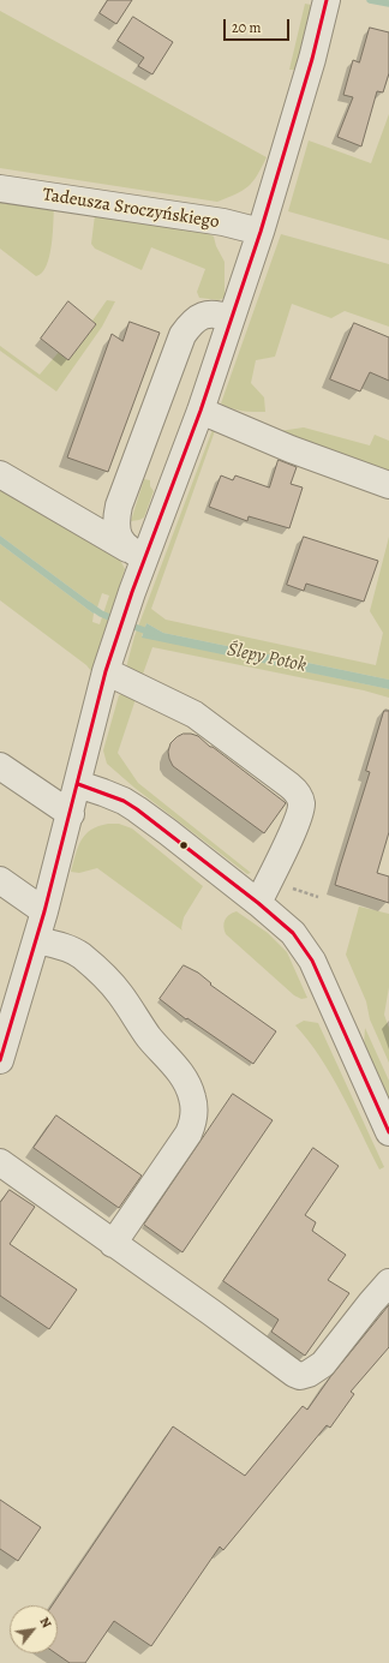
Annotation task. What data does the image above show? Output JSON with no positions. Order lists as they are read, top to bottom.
{
  "streets": {
    "street": ["Tadeusza Sroczyńskiego"]
  },
  "water": ["Ślepy Potok"],
  "scale_bar": "20 m",
  "north": "top right"
}
